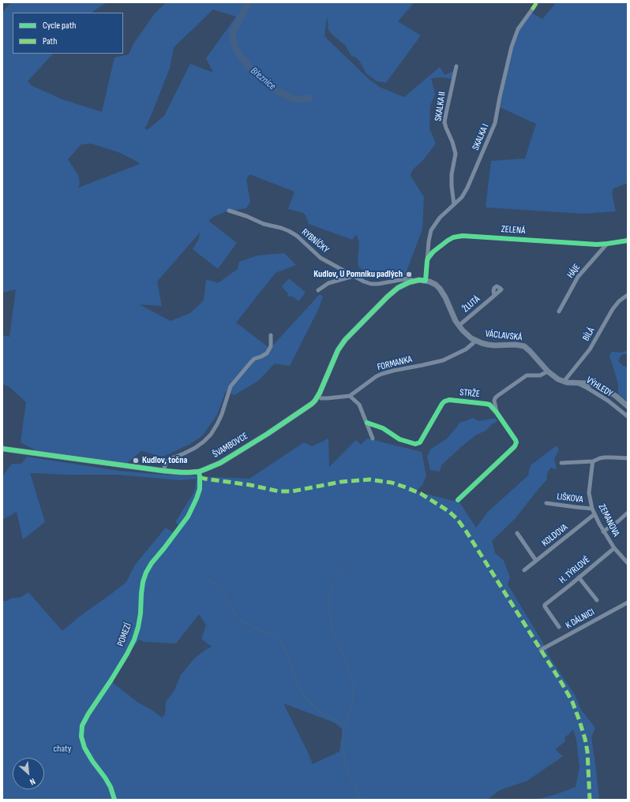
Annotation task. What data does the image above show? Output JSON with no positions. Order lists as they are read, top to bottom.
{
  "streets": {
    "street": [
      "SKALKA II",
      "SKALKA I",
      "ZELENÁ",
      "RYBNÍČKY",
      "HÁJE",
      "ŽLUTÁ",
      "BÍLÁ",
      "VÁCLAVSKÁ",
      "FORMANKA",
      "VÝHLEDY",
      "STRŽE",
      "ŠVAMBOVCE",
      "LIŠKOVA",
      "ZEMANOVA",
      "KOLDOVA",
      "H. TÝRLOVÉ",
      "K DÁLNICI",
      "POMEZÍ"
    ]
  },
  "crossings": [
    ["SKALKA II", "SKALKA I"],
    ["SKALKA I", "ZELENÁ"],
    ["ZELENÁ", "HÁJE"],
    ["RYBNÍČKY", "ŠVAMBOVCE"],
    ["ŽLUTÁ", "VÁCLAVSKÁ"],
    ["BÍLÁ", "VÁCLAVSKÁ"],
    ["VÁCLAVSKÁ", "FORMANKA"],
    ["VÁCLAVSKÁ", "VÝHLEDY"],
    ["FORMANKA", "ŠVAMBOVCE"],
    ["ŠVAMBOVCE", "POMEZÍ"],
    ["LIŠKOVA", "ZEMANOVA"],
    ["ZEMANOVA", "KOLDOVA"],
    ["ZEMANOVA", "H. TÝRLOVÉ"]
  ],
  "water": ["Březnice"],
  "parks": ["chaty"],
  "places": ["Kudlov, U Pomníku padlých", "Kudlov, točna"],
  "legend": ["Cycle path", "Path"],
  "north": "bottom right"
}
